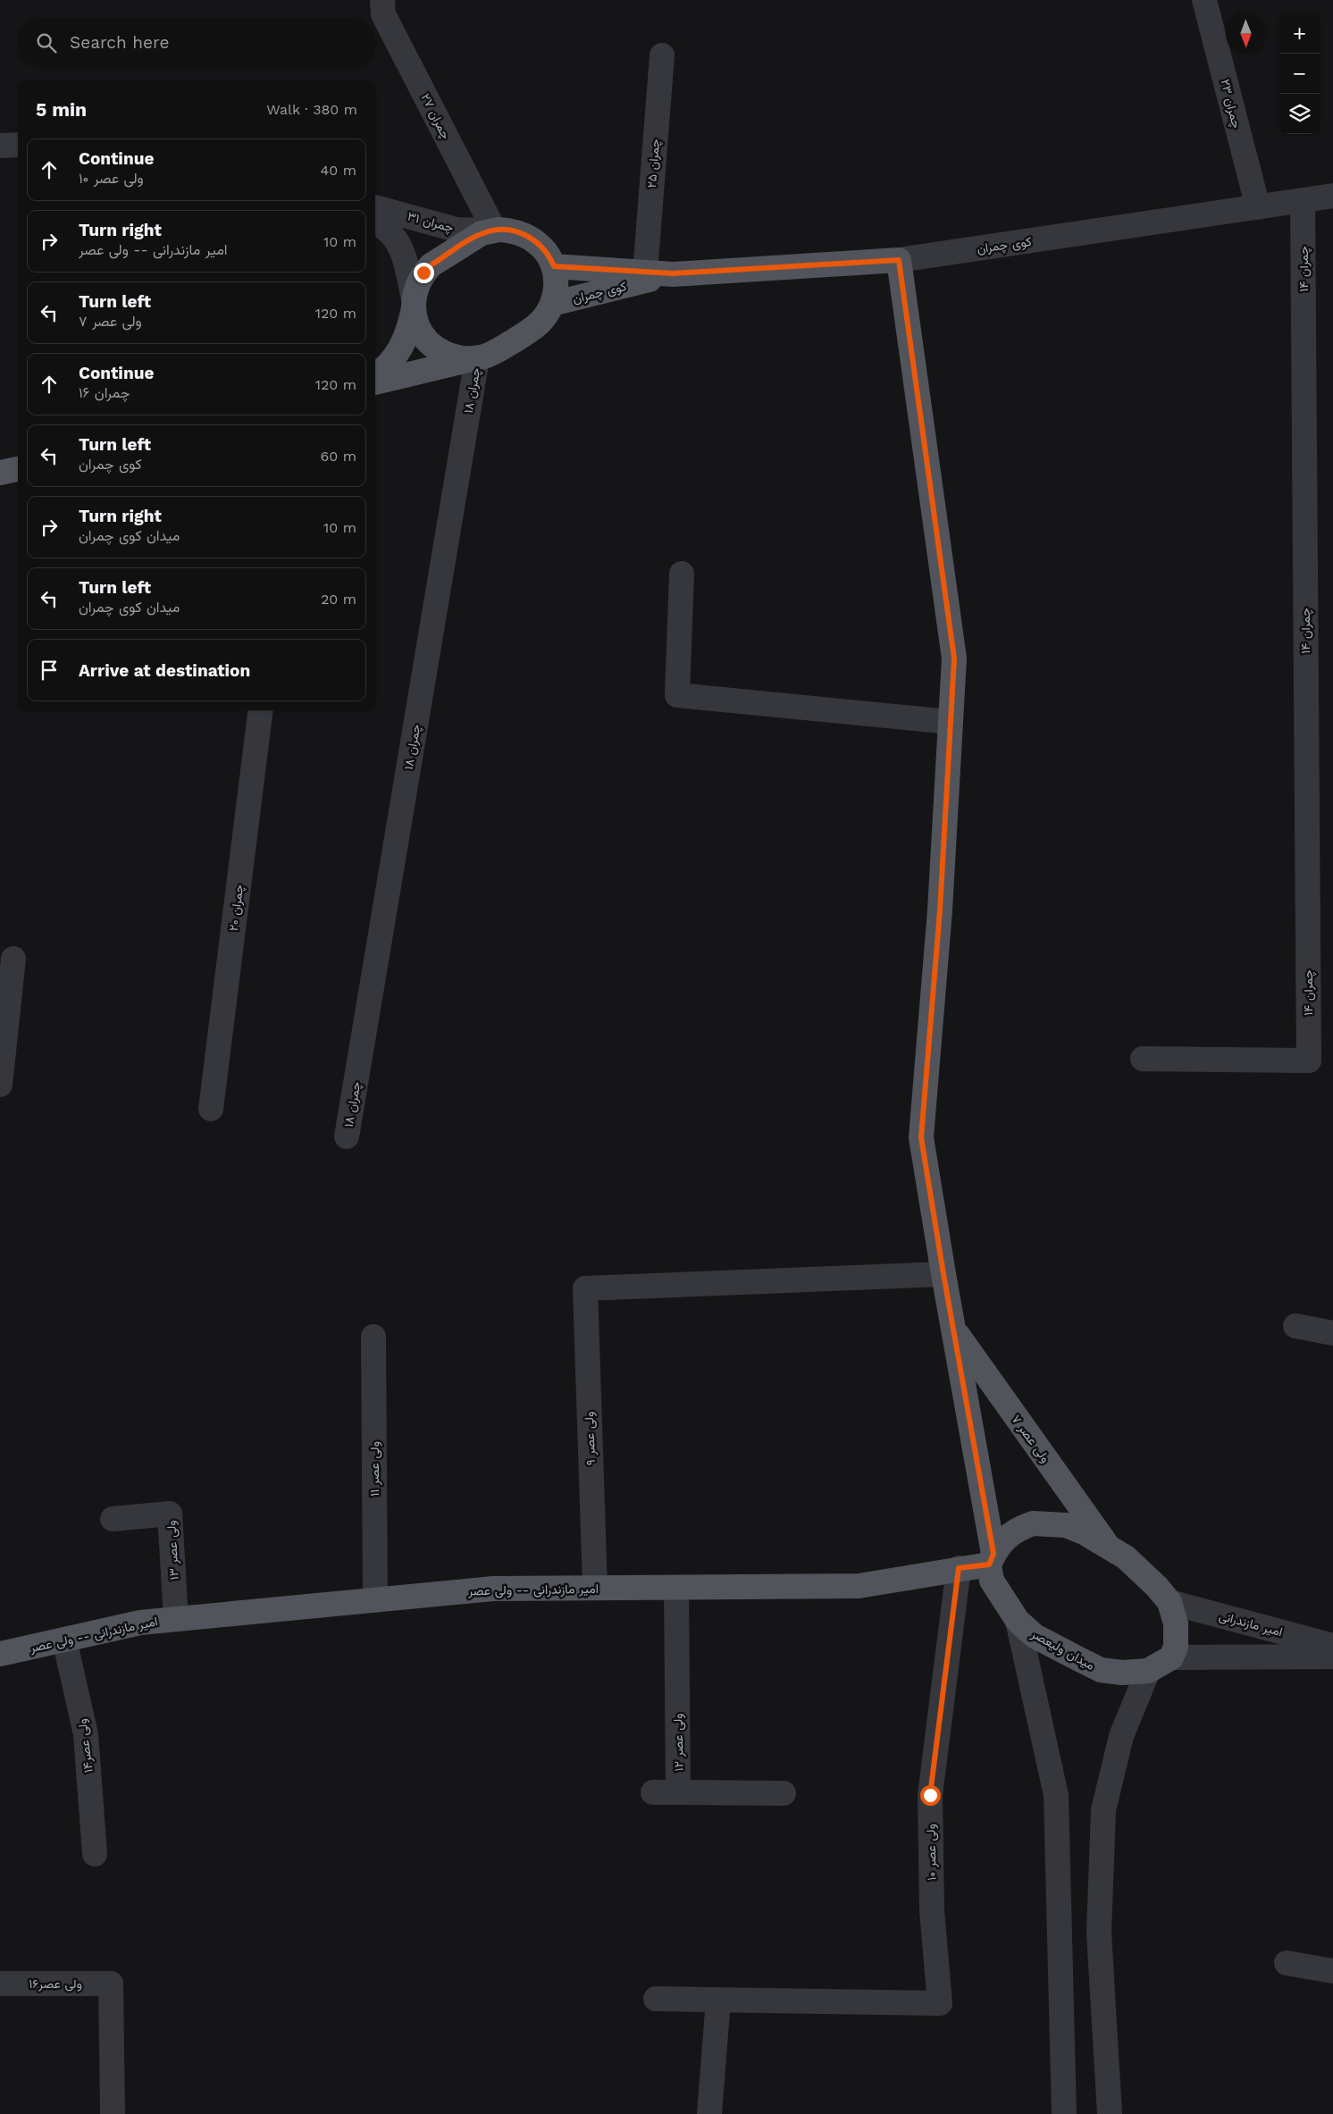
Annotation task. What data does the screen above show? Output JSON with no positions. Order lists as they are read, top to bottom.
{
  "streets": {
    "main road": [
      "کوی چمران",
      "ولی عصر ۷",
      "امیر مازندرانی -- ولی عصر",
      "میدان ولیعصر"
    ],
    "street": [
      "چمران ۲۳",
      "چمران ۲۷",
      "چمران ۲۵",
      "چمران ۳۱",
      "چمران ۱۴",
      "چمران ۱۸",
      "چمران ۲۰",
      "ولی عصر ۹",
      "ولی عصر ۱۱",
      "ولی عصر ۱۳",
      "امیر مازندرانی",
      "ولی عصر ۱۲",
      "ولی عصر۱۴",
      "ولی عصر ۱۰",
      "ولی عصر۱۶"
    ]
  },
  "crossings": [
    ["چمران ۲۳", "کوی چمران"],
    ["چمران ۲۷", "چمران ۳۱"],
    ["چمران ۲۷", "کوی چمران"],
    ["چمران ۲۷", "چمران ۱۸"],
    ["چمران ۲۵", "کوی چمران"],
    ["چمران ۳۱", "کوی چمران"],
    ["چمران ۳۱", "چمران ۱۸"],
    ["کوی چمران", "چمران ۱۴"],
    ["کوی چمران", "چمران ۱۸"],
    ["کوی چمران", "ولی عصر ۷"],
    ["ولی عصر ۹", "ولی عصر ۷"],
    ["ولی عصر ۹", "امیر مازندرانی -- ولی عصر"],
    ["ولی عصر ۷", "امیر مازندرانی -- ولی عصر"],
    ["ولی عصر ۷", "میدان ولیعصر"],
    ["ولی عصر ۱۱", "امیر مازندرانی -- ولی عصر"],
    ["ولی عصر ۱۳", "امیر مازندرانی -- ولی عصر"],
    ["امیر مازندرانی -- ولی عصر", "میدان ولیعصر"],
    ["امیر مازندرانی -- ولی عصر", "ولی عصر ۱۲"],
    ["امیر مازندرانی -- ولی عصر", "ولی عصر۱۴"],
    ["امیر مازندرانی -- ولی عصر", "ولی عصر ۱۰"],
    ["امیر مازندرانی", "میدان ولیعصر"]
  ],
  "north": "bottom",
  "page": {
    "map_buttons": ["+", "−"],
    "search": "Search here",
    "heading": ["5 min", "Walk · 380 m"],
    "list": [
      ["Continue", "ولی عصر ۱۰", "40 m"],
      ["Turn right", "امیر مازندرانی -- ولی عصر", "10 m"],
      ["Turn left", "ولی عصر ۷", "120 m"],
      ["Continue", "چمران ۱۶", "120 m"],
      ["Turn left", "کوی چمران", "60 m"],
      ["Turn right", "میدان کوی چمران", "10 m"],
      ["Turn left", "میدان کوی چمران", "20 m"],
      "Arrive at destination"
    ]
  }
}
